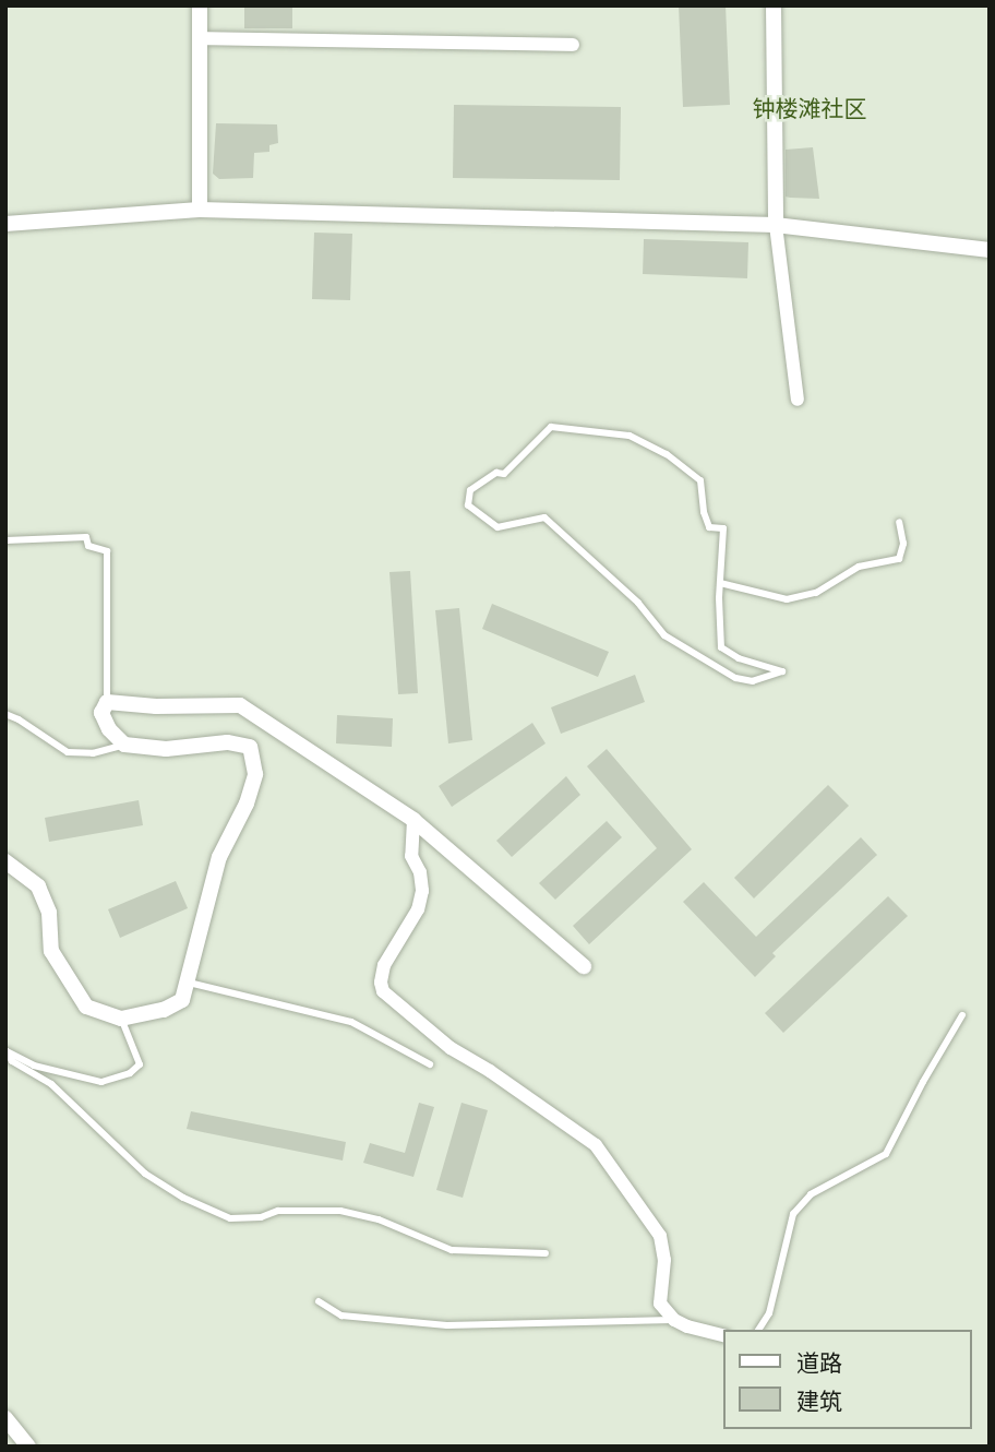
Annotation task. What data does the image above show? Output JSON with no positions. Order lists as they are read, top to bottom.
{
  "districts": ["钟楼滩社区"],
  "legend": ["道路", "建筑"]
}
